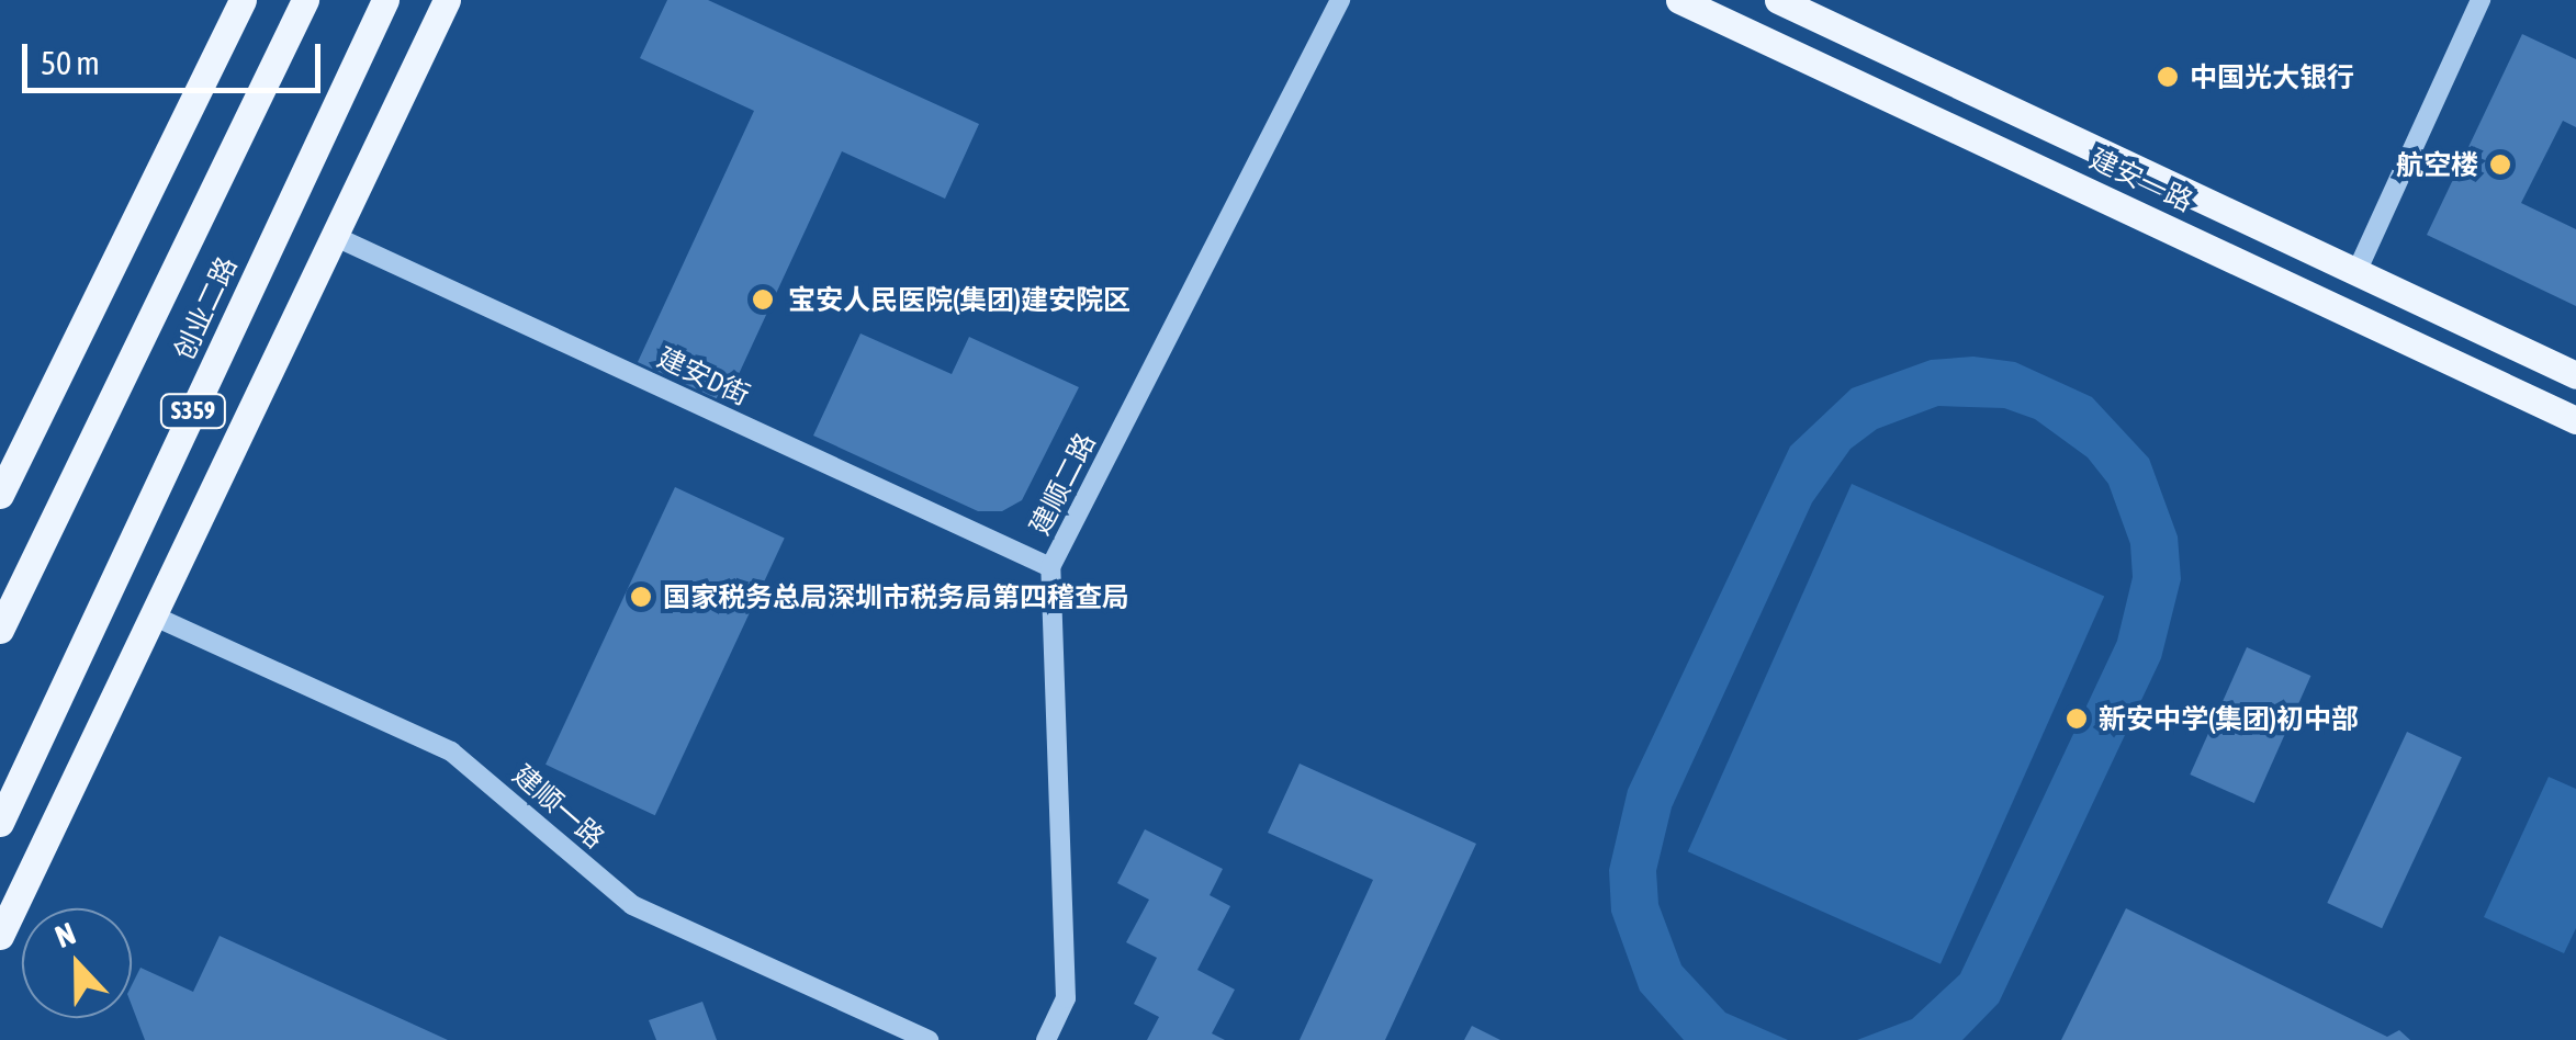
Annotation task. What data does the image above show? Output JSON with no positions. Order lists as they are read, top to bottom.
{
  "streets": {
    "main road": ["建安一路", "创业二路", "S359"],
    "street": ["建安D街", "建顺二路", "建顺一路"]
  },
  "crossings": [
    ["建安D街", "建顺二路"]
  ],
  "places": [
    "中国光大银行",
    "航空楼",
    "宝安人民医院(集团)建安院区",
    "国家税务总局深圳市税务局第四稽查局",
    "新安中学(集团)初中部"
  ],
  "scale_bar": "50 m",
  "north": "top"
}
